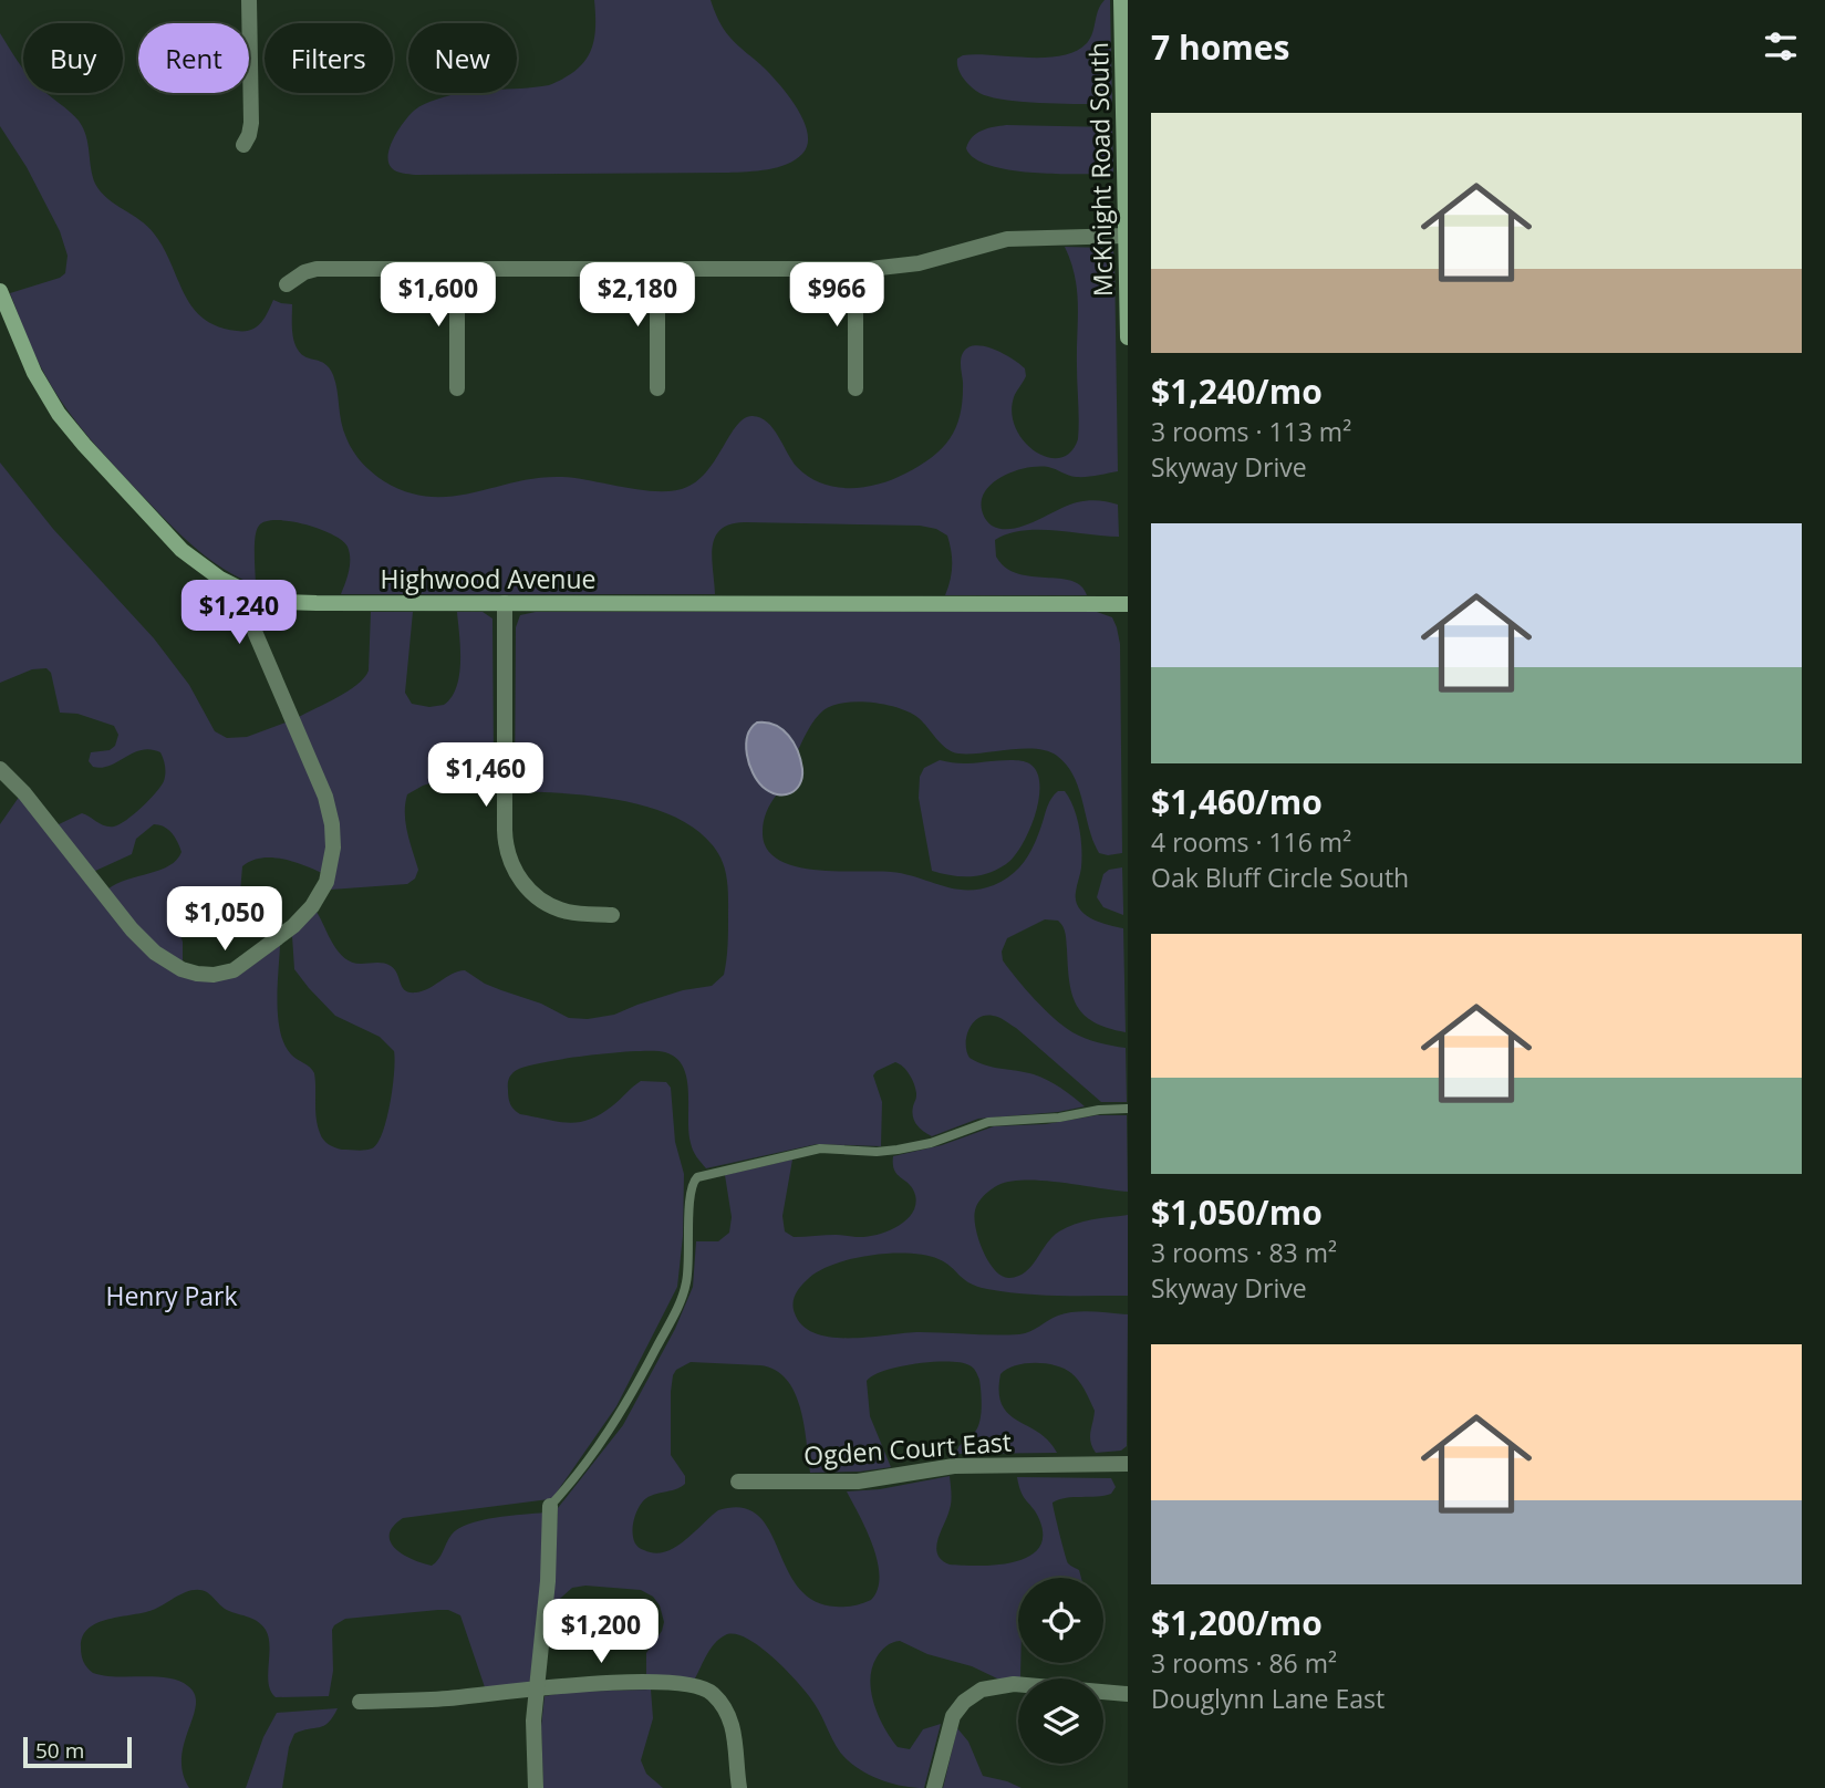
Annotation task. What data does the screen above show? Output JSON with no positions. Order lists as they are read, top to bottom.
{
  "streets": {
    "street": ["McKnight Road South", "Highwood Avenue", "Ogden Court East"]
  },
  "parks": ["Henry Park"],
  "scale_bar": "50 m",
  "page": {
    "heading": "7 homes",
    "chip": [
      "Buy",
      "Rent",
      "Filters",
      "New"
    ],
    "list": [
      {
        "name": "$1,240/mo",
        "note": "3 rooms · 113 m² · Skyway Drive"
      },
      {
        "name": "$1,460/mo",
        "note": "4 rooms · 116 m² · Oak Bluff Circle South"
      },
      {
        "name": "$1,050/mo",
        "note": "3 rooms · 83 m² · Skyway Drive"
      },
      {
        "name": "$1,200/mo",
        "note": "3 rooms · 86 m² · Douglynn Lane East"
      }
    ],
    "price": [
      "$1,600",
      "$2,180",
      "$966",
      "$1,240",
      "$1,460",
      "$1,050",
      "$1,200"
    ],
    "scale": "50 m"
  }
}
